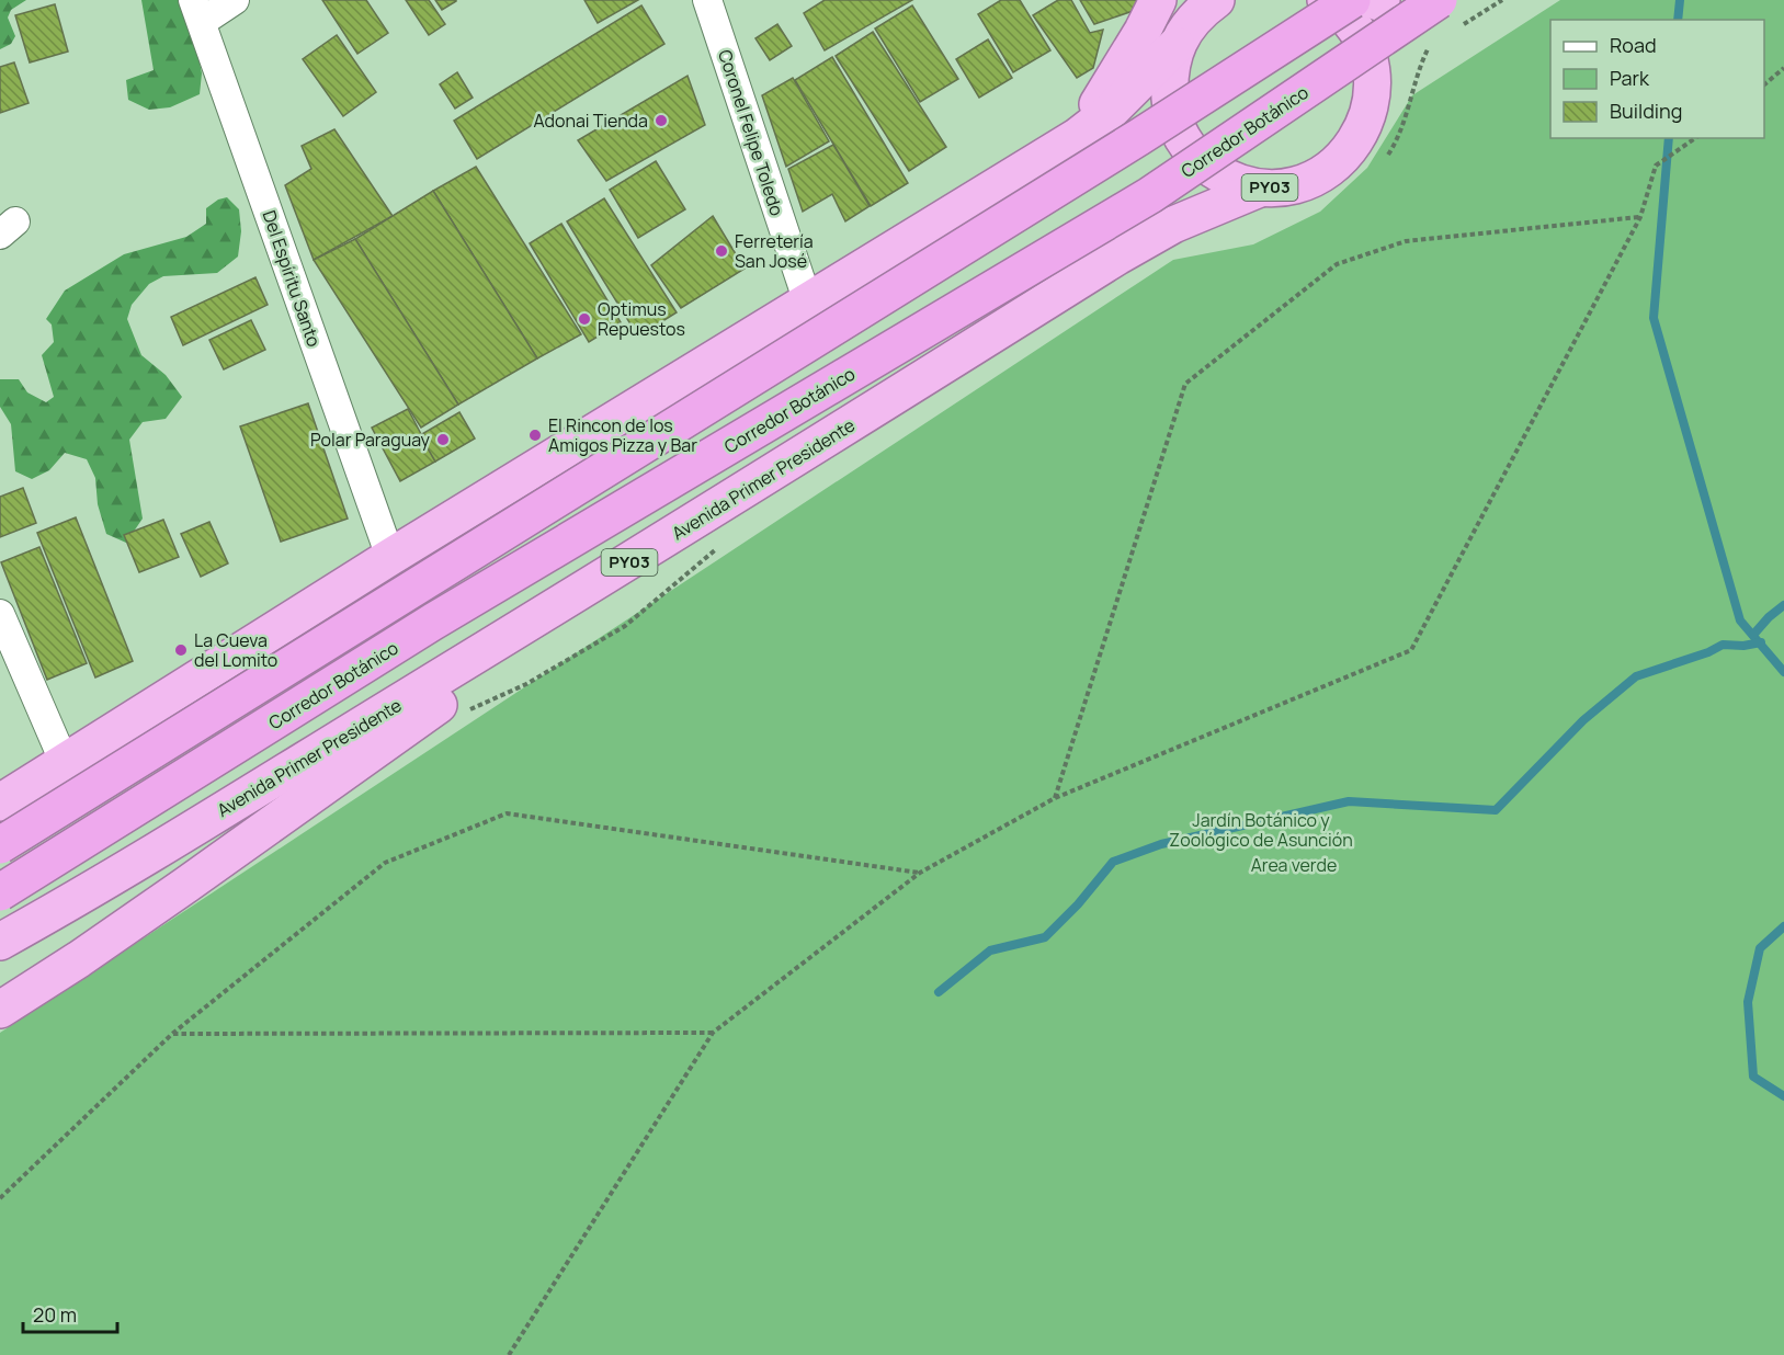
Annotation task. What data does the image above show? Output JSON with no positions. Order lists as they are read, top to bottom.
{
  "streets": {
    "highway": ["Corredor Botánico", "PY03", "Avenida Primer Presidente"],
    "street": ["Coronel Felipe Toledo", "Del Espíritu Santo"]
  },
  "crossings": [
    ["Coronel Felipe Toledo", "Avenida Primer Presidente"],
    ["Del Espíritu Santo", "Avenida Primer Presidente"]
  ],
  "parks": ["Jardín Botánico y Zoológico de Asunción", "Area verde"],
  "places": [
    "Adonai Tienda",
    "Ferretería San José",
    "Optimus Repuestos",
    "El Rincon de los Amigos Pizza y Bar",
    "Polar Paraguay",
    "La Cueva del Lomito"
  ],
  "legend": ["Road", "Park", "Building"],
  "scale_bar": "20 m"
}
